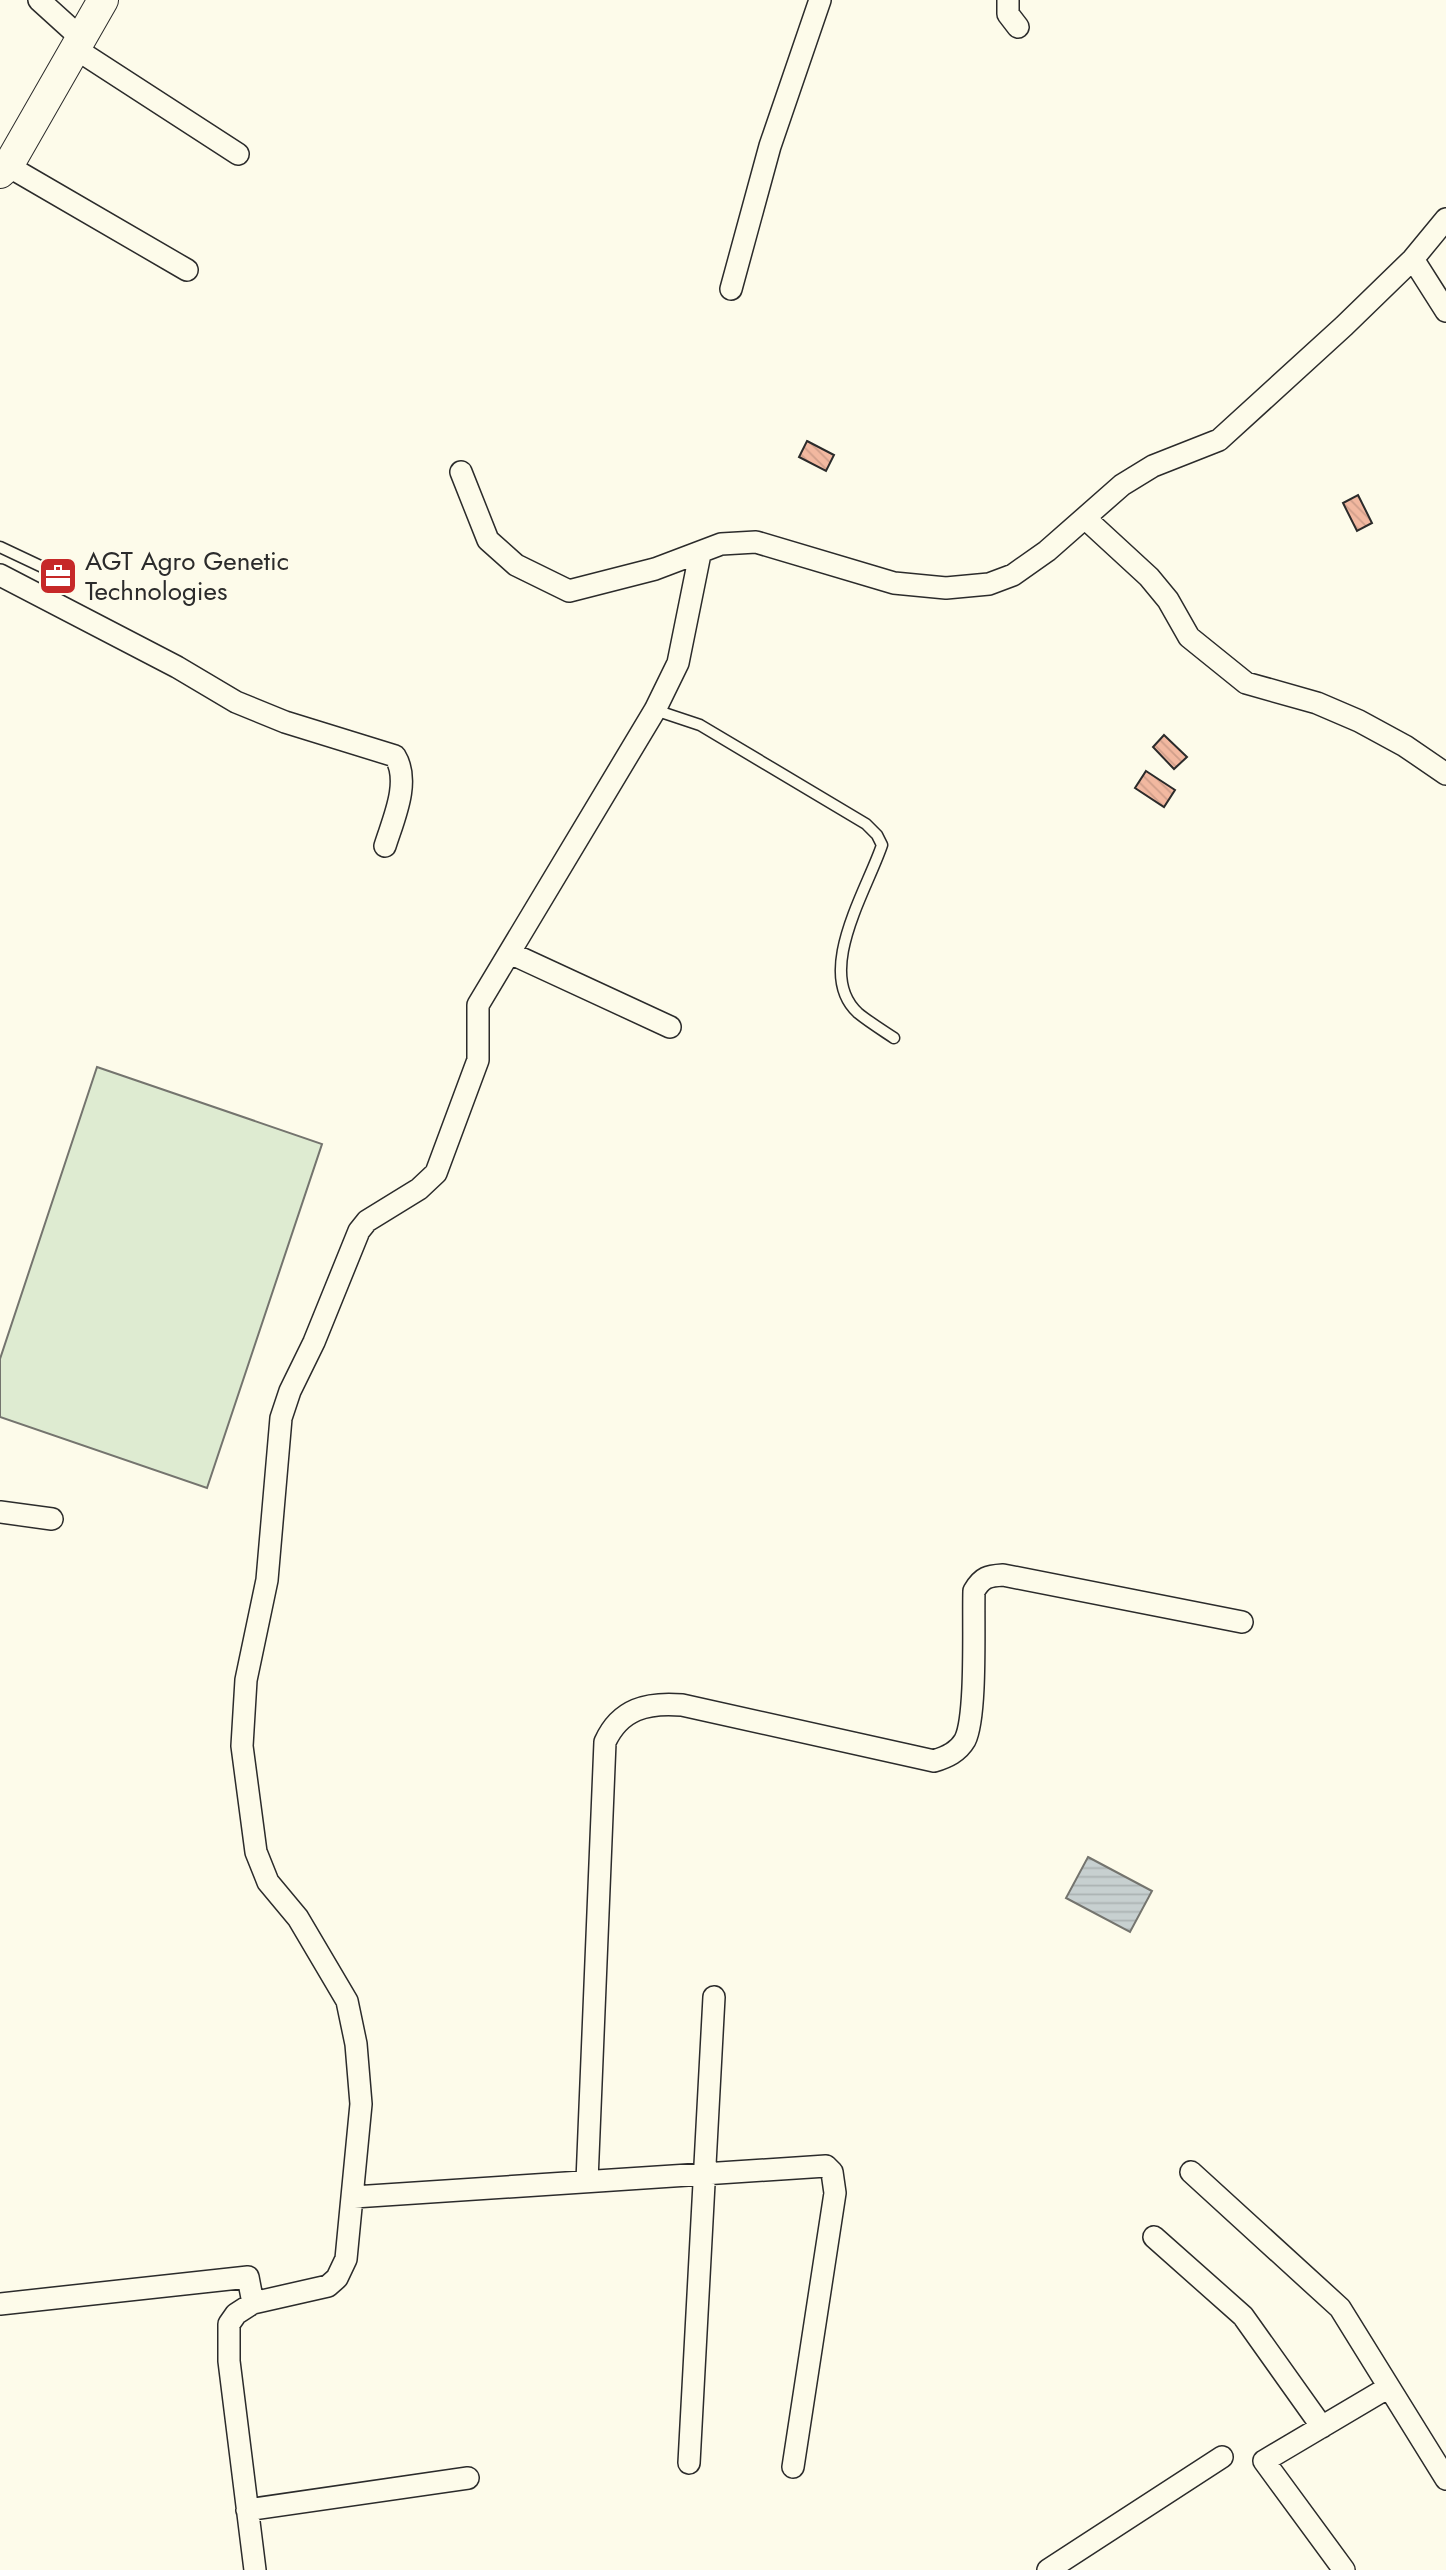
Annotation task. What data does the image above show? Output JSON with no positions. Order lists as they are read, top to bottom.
{
  "places": {
    "office": ["AGT Agro Genetic Technologies"]
  }
}
